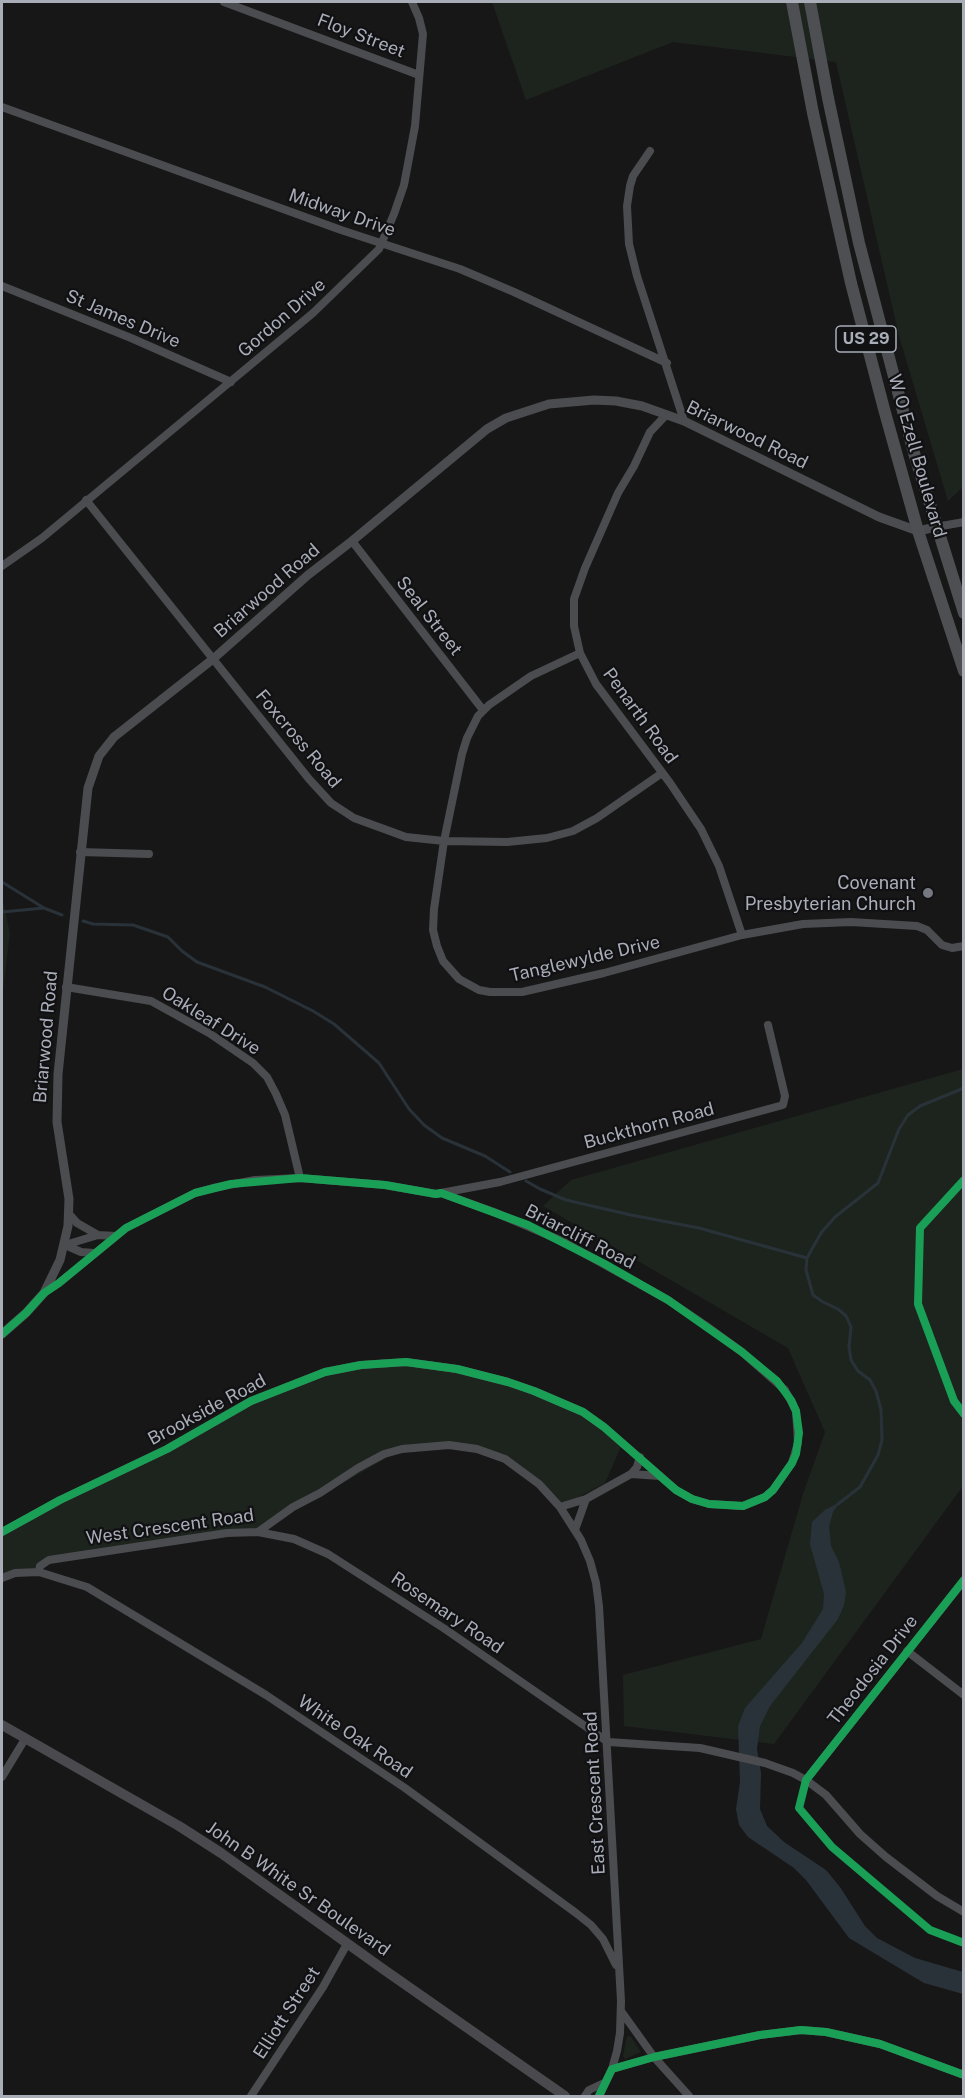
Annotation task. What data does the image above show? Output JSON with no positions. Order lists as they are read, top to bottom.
{
  "streets": {
    "main road": ["US 29", "W O Ezell Boulevard", "John B White Sr Boulevard"],
    "street": [
      "Floy Street",
      "Midway Drive",
      "Gordon Drive",
      "St James Drive",
      "Briarwood Road",
      "Seal Street",
      "Penarth Road",
      "Foxcross Road",
      "Tanglewylde Drive",
      "Oakleaf Drive",
      "Buckthorn Road",
      "Briarcliff Road",
      "Brookside Road",
      "West Crescent Road",
      "Rosemary Road",
      "Theodosia Drive",
      "White Oak Road",
      "East Crescent Road",
      "Elliott Street"
    ]
  },
  "crossings": [
    ["Floy Street", "Gordon Drive"],
    ["Midway Drive", "Gordon Drive"],
    ["Gordon Drive", "St James Drive"],
    ["Gordon Drive", "Foxcross Road"],
    ["Briarwood Road", "W O Ezell Boulevard"],
    ["Briarwood Road", "Seal Street"],
    ["Briarwood Road", "Penarth Road"],
    ["Briarwood Road", "Foxcross Road"],
    ["Briarwood Road", "Oakleaf Drive"],
    ["Briarwood Road", "Briarcliff Road"],
    ["Seal Street", "Tanglewylde Drive"],
    ["Penarth Road", "Foxcross Road"],
    ["Penarth Road", "Tanglewylde Drive"],
    ["Foxcross Road", "Tanglewylde Drive"],
    ["Oakleaf Drive", "Briarcliff Road"],
    ["Buckthorn Road", "Briarcliff Road"],
    ["Briarcliff Road", "Brookside Road"],
    ["West Crescent Road", "Rosemary Road"],
    ["West Crescent Road", "White Oak Road"],
    ["West Crescent Road", "East Crescent Road"],
    ["Rosemary Road", "East Crescent Road"],
    ["White Oak Road", "East Crescent Road"],
    ["John B White Sr Boulevard", "Elliott Street"]
  ],
  "places": ["Covenant Presbyterian Church"]
}
